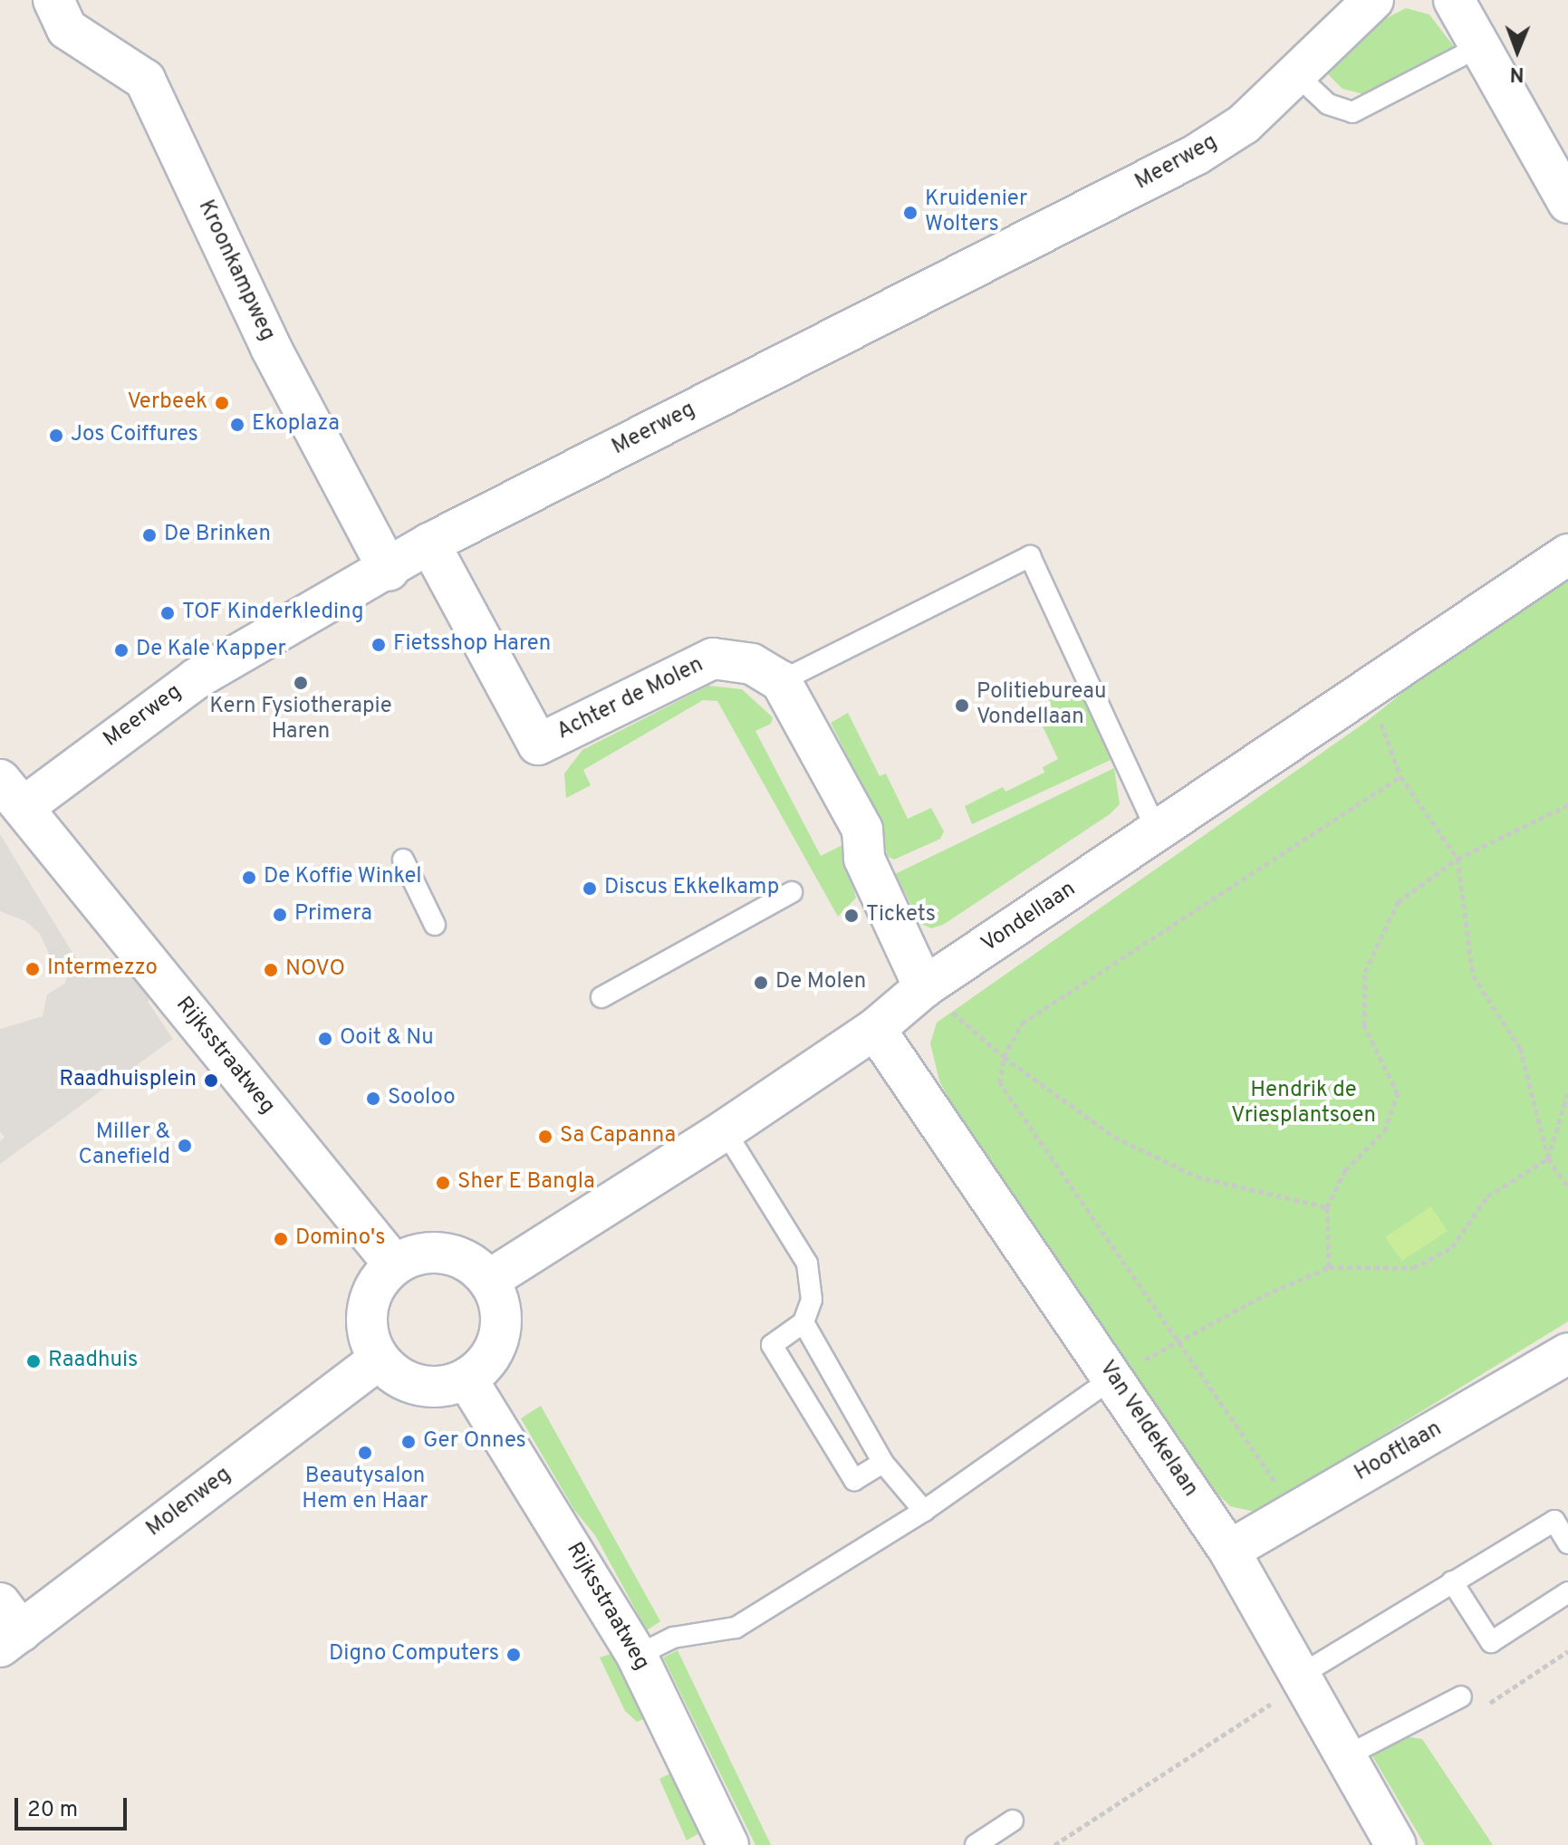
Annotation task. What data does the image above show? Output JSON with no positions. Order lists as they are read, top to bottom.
{
  "streets": {
    "street": [
      "Meerweg",
      "Kroonkampweg",
      "Achter de Molen",
      "Vondellaan",
      "Rijksstraatweg",
      "Van Veldekelaan",
      "Hooftlaan",
      "Molenweg"
    ]
  },
  "crossings": [
    ["Meerweg", "Kroonkampweg"],
    ["Meerweg", "Achter de Molen"],
    ["Meerweg", "Rijksstraatweg"],
    ["Vondellaan", "Rijksstraatweg"],
    ["Vondellaan", "Van Veldekelaan"],
    ["Vondellaan", "Molenweg"],
    ["Rijksstraatweg", "Molenweg"],
    ["Van Veldekelaan", "Hooftlaan"]
  ],
  "parks": ["Hendrik de Vriesplantsoen"],
  "places": [
    "Kruidenier Wolters",
    "Verbeek",
    "Ekoplaza",
    "Jos Coiffures",
    "De Brinken",
    "TOF Kinderkleding",
    "Fietsshop Haren",
    "De Kale Kapper",
    "Kern Fysiotherapie Haren",
    "Politiebureau Vondellaan",
    "De Koffie Winkel",
    "Discus Ekkelkamp",
    "Primera",
    "Tickets",
    "Intermezzo",
    "NOVO",
    "De Molen",
    "Ooit & Nu",
    "Raadhuisplein",
    "Sooloo",
    "Sa Capanna",
    "Miller & Canefield",
    "Sher E Bangla",
    "Domino's",
    "Raadhuis",
    "Ger Onnes",
    "Beautysalon Hem en Haar",
    "Digno Computers"
  ],
  "scale_bar": "20 m",
  "north": "bottom"
}
